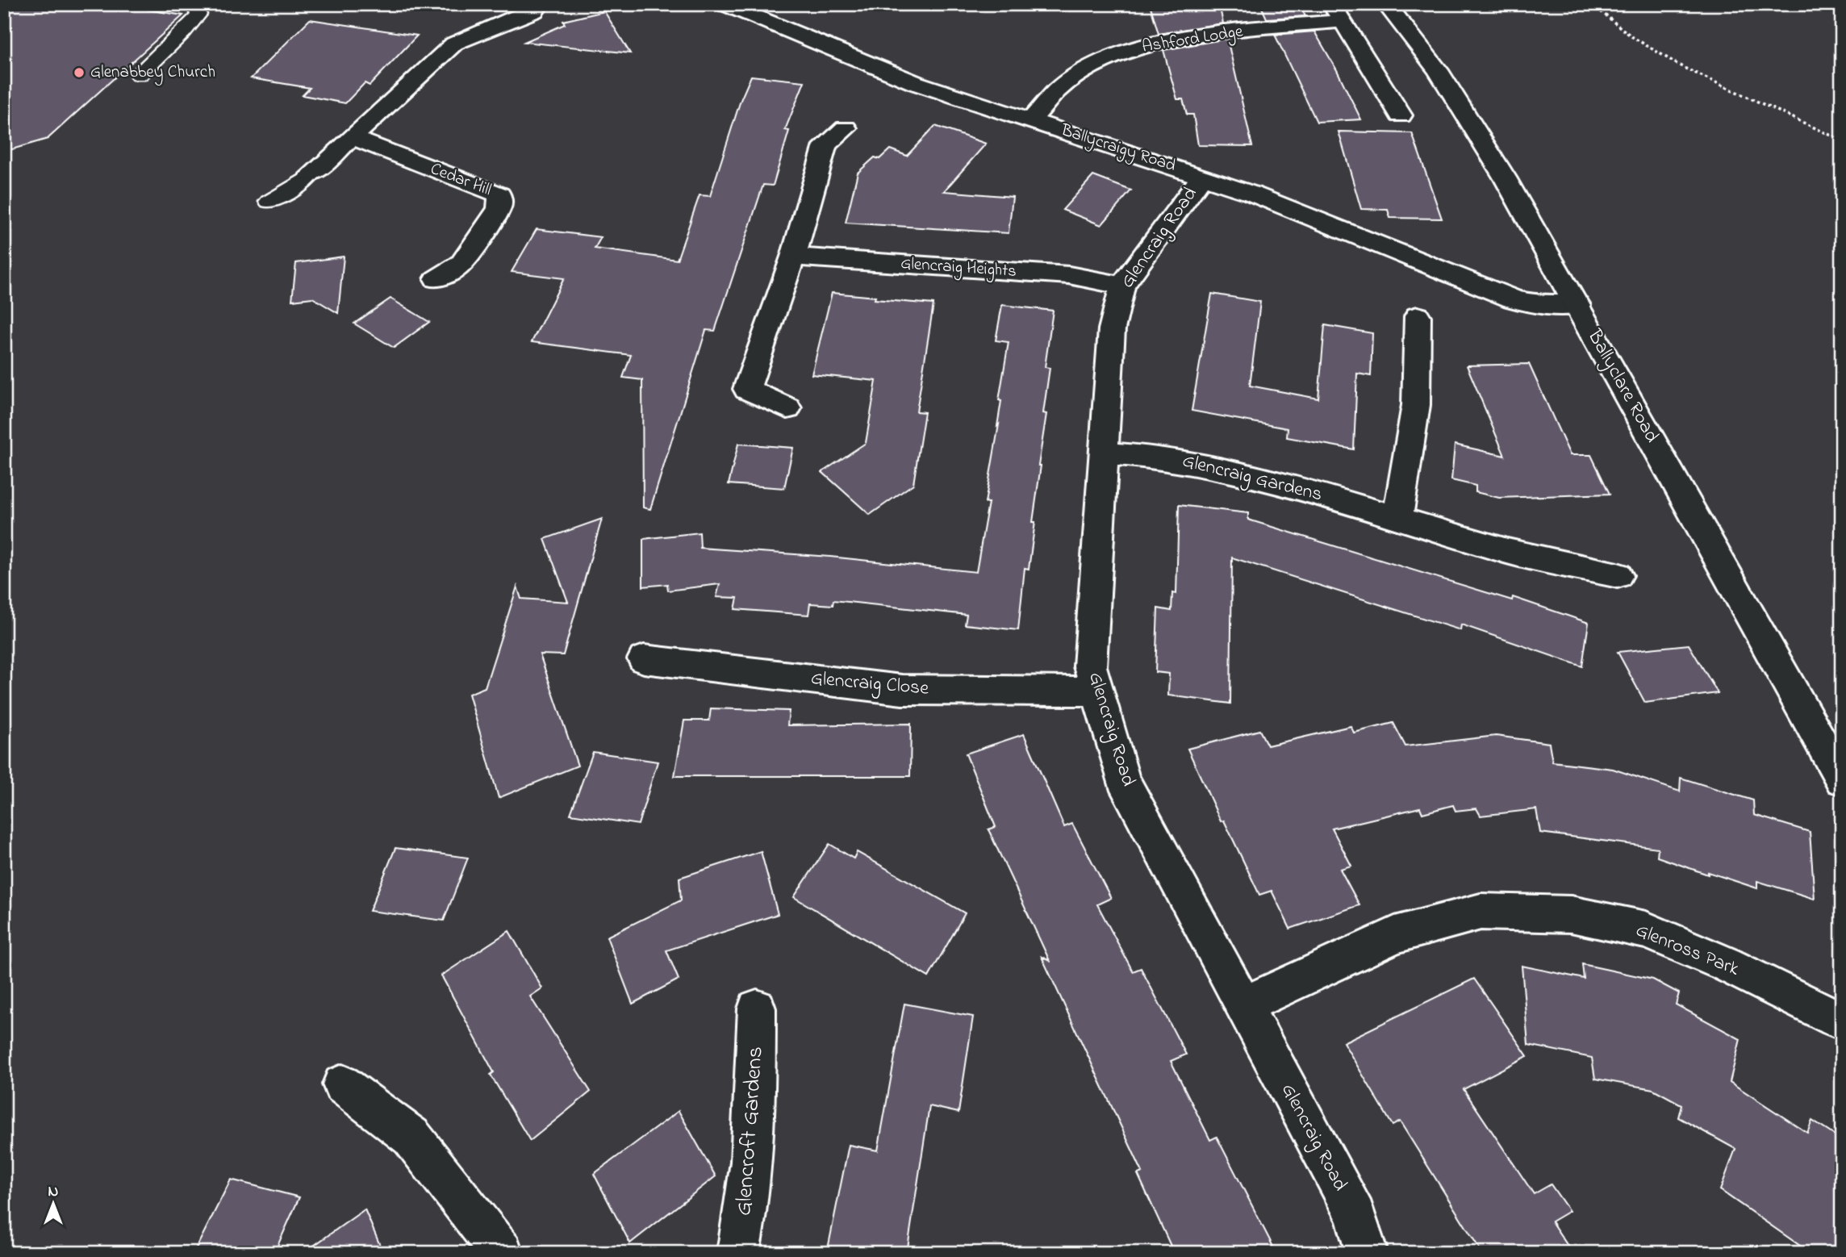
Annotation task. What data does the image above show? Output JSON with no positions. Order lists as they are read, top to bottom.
{
  "streets": {
    "street": [
      "Ashford Lodge",
      "Ballycraigy Road",
      "Cedar Hill",
      "Glencraig Road",
      "Glencraig Heights",
      "Ballyclare Road",
      "Glencraig Gardens",
      "Glencraig Close",
      "Glenross Park",
      "Glencroft Gardens"
    ]
  },
  "crossings": [
    ["Ashford Lodge", "Ballycraigy Road"],
    ["Ballycraigy Road", "Glencraig Road"],
    ["Ballycraigy Road", "Ballyclare Road"],
    ["Glencraig Road", "Glencraig Heights"],
    ["Glencraig Road", "Glencraig Gardens"],
    ["Glencraig Road", "Glencraig Close"],
    ["Glencraig Road", "Glenross Park"]
  ],
  "places": ["Glenabbey Church"],
  "north": "top"
}
